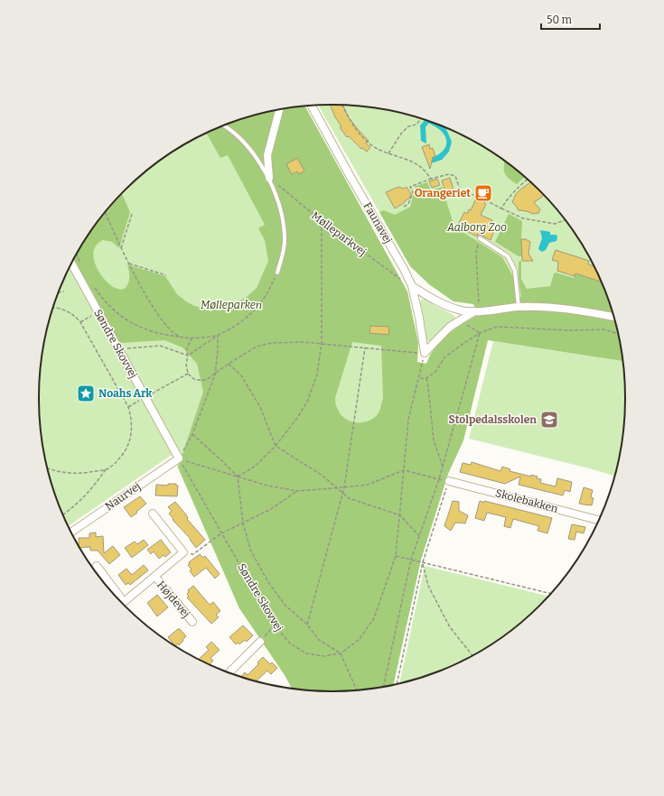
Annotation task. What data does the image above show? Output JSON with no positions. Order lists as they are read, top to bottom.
{
  "streets": {
    "street": [
      "Faunavej",
      "Søndre Skovvej",
      "Naurvej",
      "Skolebakken",
      "Højdevej"
    ],
    "path": ["Mølleparkvej"]
  },
  "crossings": [
    ["Faunavej", "Mølleparkvej"],
    ["Søndre Skovvej", "Naurvej"]
  ],
  "parks": ["Aalborg Zoo", "Mølleparken"],
  "places": {
    "cafe": ["Orangeriet"],
    "place": ["Noahs Ark"],
    "school or university": ["Stolpedalsskolen"]
  },
  "scale_bar": "50 m"
}
